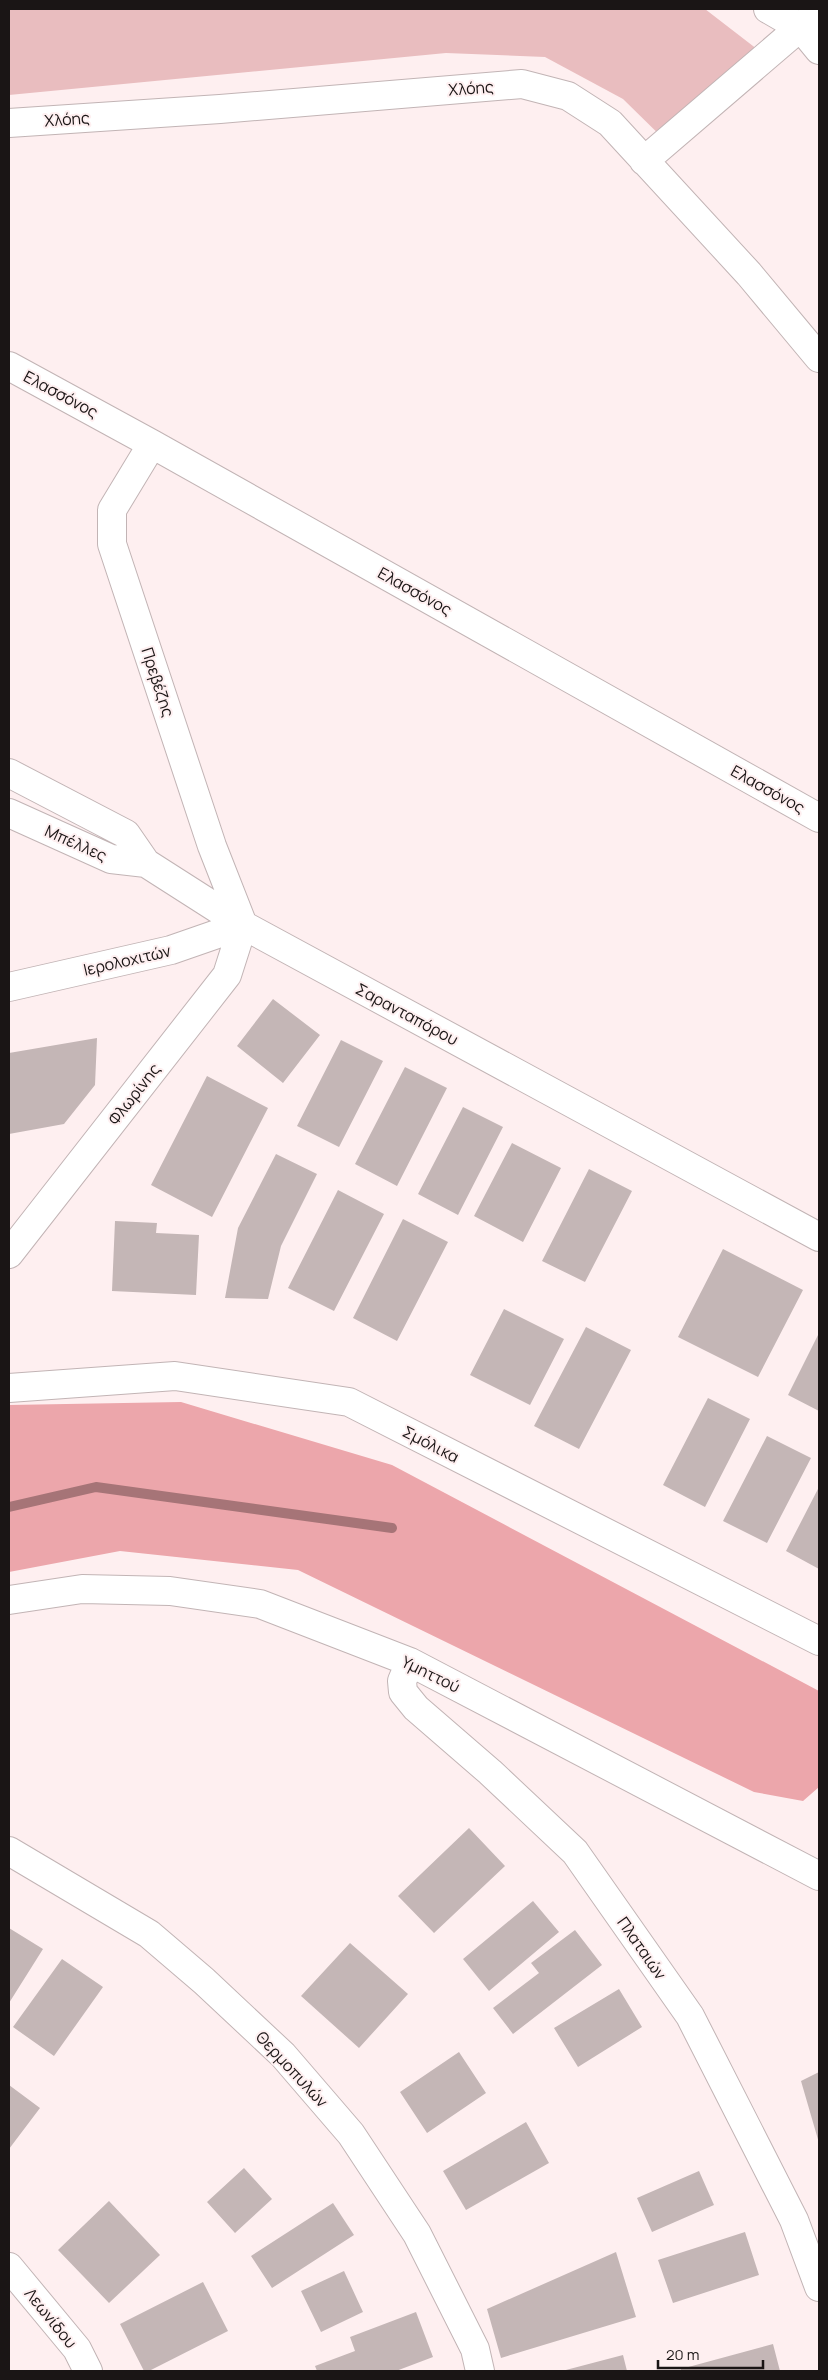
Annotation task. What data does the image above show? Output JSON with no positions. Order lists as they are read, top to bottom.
{
  "streets": {
    "street": [
      "Χλόης",
      "Ελασσόνος",
      "Πρεβέζης",
      "Μπέλλες",
      "Ιερολοχιτών",
      "Σαρανταπόρου",
      "Φλωρίνης",
      "Σμόλικα",
      "Υμηττού",
      "Πλαταιών",
      "Θερμοπυλών",
      "Λεωνίδου"
    ]
  },
  "crossings": [
    ["Ελασσόνος", "Πρεβέζης"],
    ["Πρεβέζης", "Ιερολοχιτών"],
    ["Πρεβέζης", "Σαρανταπόρου"],
    ["Πρεβέζης", "Φλωρίνης"],
    ["Μπέλλες", "Σαρανταπόρου"],
    ["Ιερολοχιτών", "Σαρανταπόρου"],
    ["Ιερολοχιτών", "Φλωρίνης"],
    ["Σαρανταπόρου", "Φλωρίνης"],
    ["Υμηττού", "Πλαταιών"]
  ],
  "scale_bar": "20 m"
}
